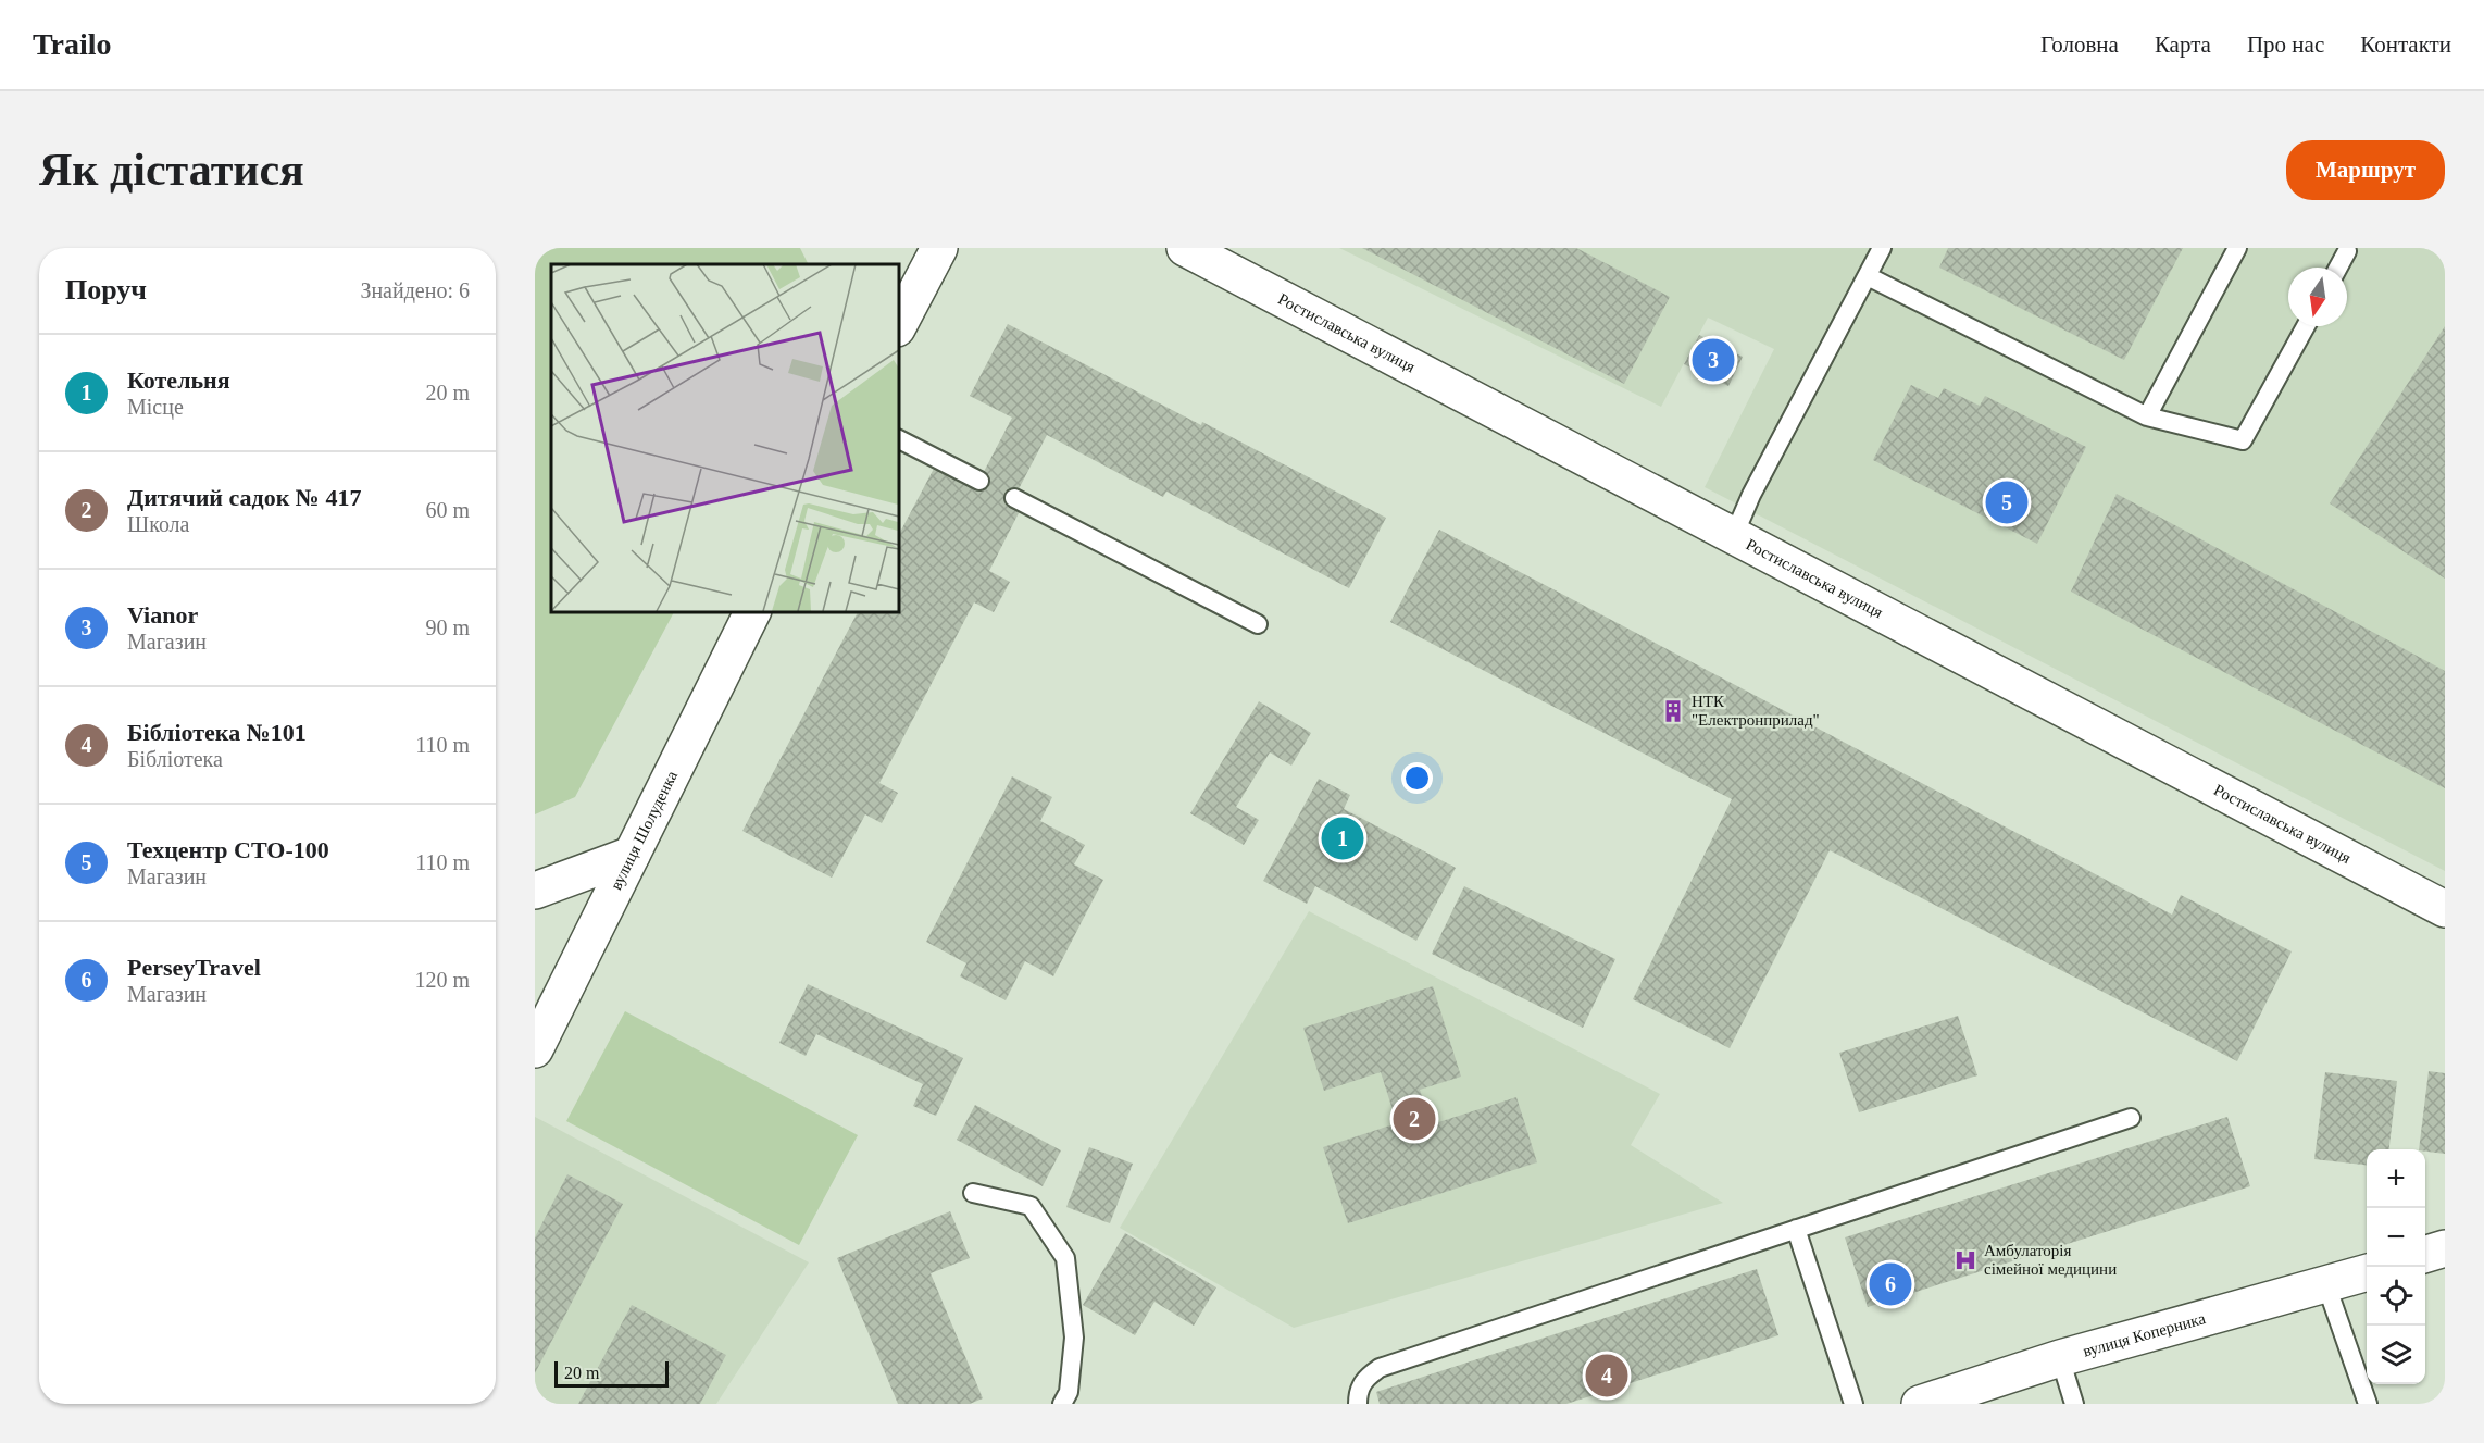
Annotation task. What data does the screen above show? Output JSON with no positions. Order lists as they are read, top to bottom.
{
  "streets": {
    "street": ["Ростиславська вулиця", "вулиця Шолуденка", "вулиця Коперника"]
  },
  "places": {
    "building": ["НТК \"Електронприлад\""],
    "hospital": ["Амбулаторія сімейної медицини"]
  },
  "scale_bar": "20 m",
  "north": "bottom",
  "page": {
    "header": "Trailo",
    "nav": [
      "Головна",
      "Карта",
      "Про нас",
      "Контакти"
    ],
    "buttons": "Маршрут",
    "title": "Як дістатися",
    "heading": ["Поруч", "Знайдено: 6"],
    "list": [
      {
        "mark": "1",
        "name": "Котельня",
        "note": "Місце",
        "value": "20 m"
      },
      {
        "mark": "2",
        "name": "Дитячий садок № 417",
        "note": "Школа",
        "value": "60 m"
      },
      {
        "mark": "3",
        "name": "Vianor",
        "note": "Магазин",
        "value": "90 m"
      },
      {
        "mark": "4",
        "name": "Бібліотека №101",
        "note": "Бібліотека",
        "value": "110 m"
      },
      {
        "mark": "5",
        "name": "Техцентр СТО-100",
        "note": "Магазин",
        "value": "110 m"
      },
      {
        "mark": "6",
        "name": "PerseyTravel",
        "note": "Магазин",
        "value": "120 m"
      }
    ],
    "pins": [
      "3",
      "5",
      "1",
      "2",
      "6",
      "4"
    ],
    "map_buttons": ["+", "−"],
    "scale": "20 m"
  }
}
